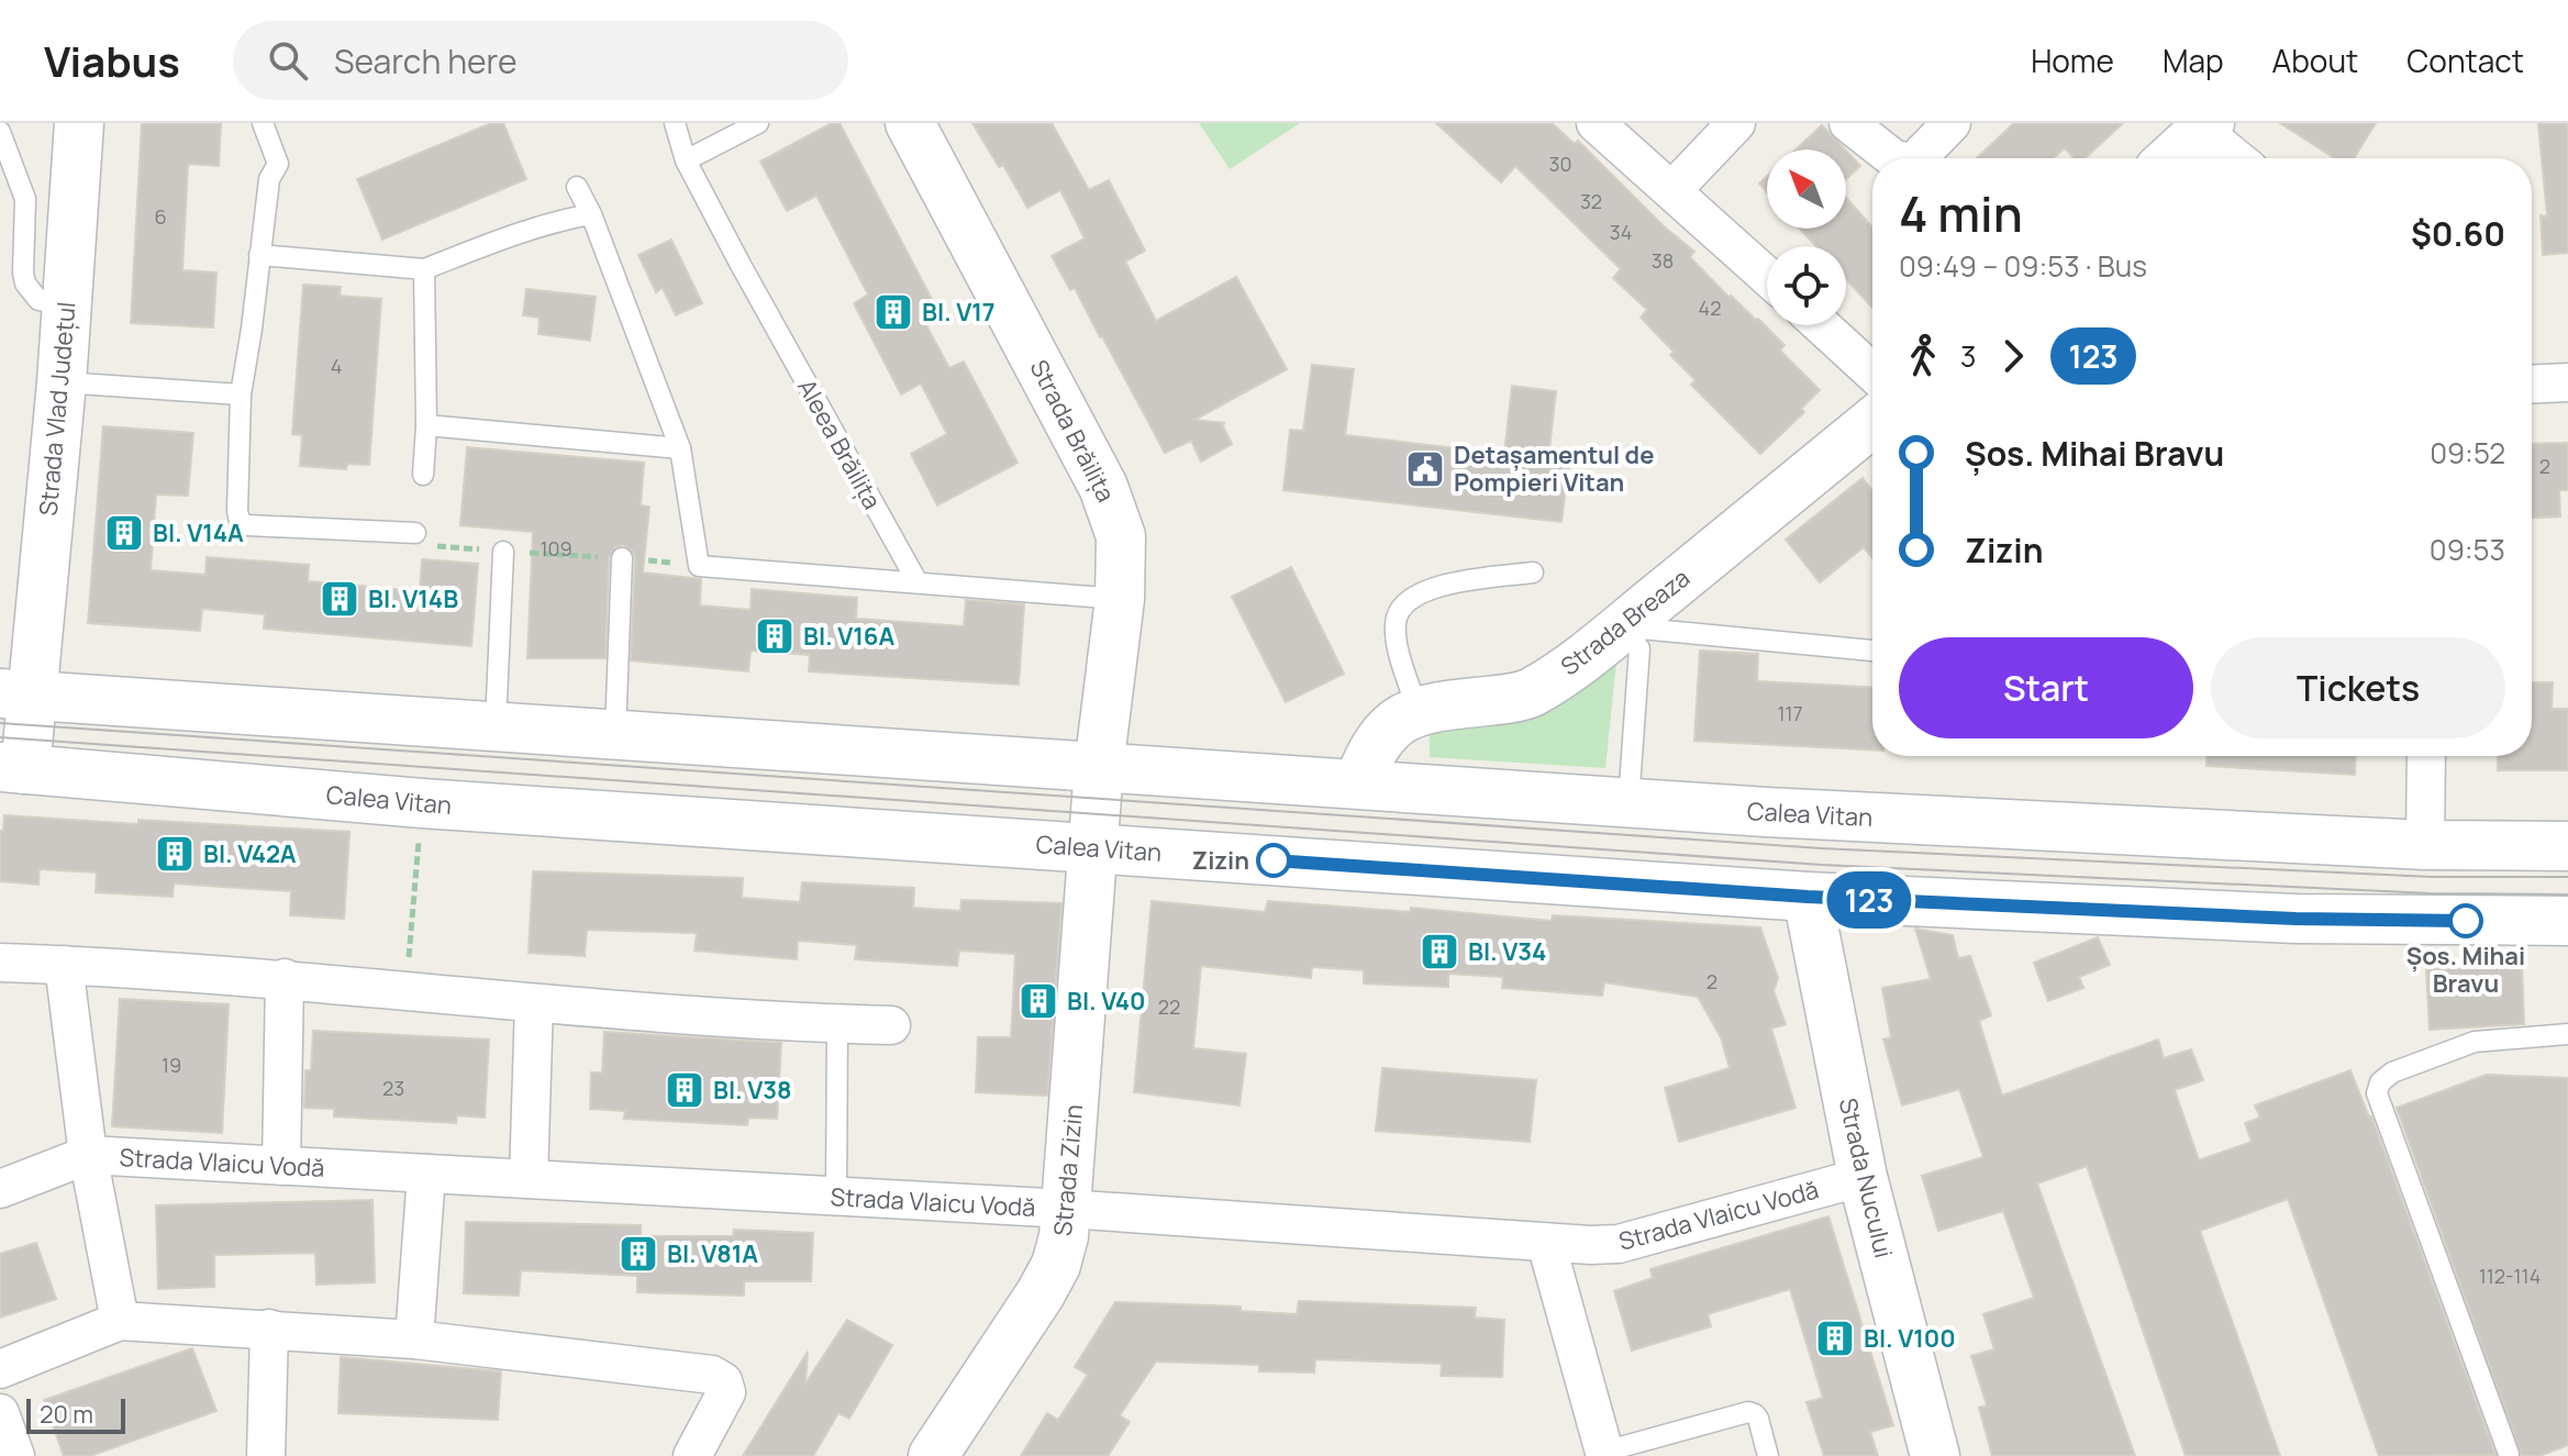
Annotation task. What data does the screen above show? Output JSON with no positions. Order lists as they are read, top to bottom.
{
  "streets": {
    "main road": [
      "Strada Vlad Județul",
      "Strada Brăilița",
      "Strada Breaza",
      "Calea Vitan",
      "Strada Zizin",
      "Strada Nucului"
    ],
    "street": ["Strada Vlaicu Vodă"],
    "lane": ["Aleea Brăilița"]
  },
  "crossings": [
    ["Strada Vlad Județul", "Calea Vitan"],
    ["Strada Brăilița", "Calea Vitan"],
    ["Strada Brăilița", "Strada Zizin"],
    ["Strada Breaza", "Calea Vitan"],
    ["Calea Vitan", "Strada Zizin"],
    ["Calea Vitan", "Strada Nucului"],
    ["Strada Vlaicu Vodă", "Strada Zizin"],
    ["Strada Vlaicu Vodă", "Strada Nucului"]
  ],
  "places": {
    "building": [
      "Bl. V17",
      "Bl. V14A",
      "Bl. V14B",
      "Bl. V16A",
      "Bl. V42A",
      "Bl. V34",
      "Bl. V40",
      "Bl. V38",
      "Bl. V81A",
      "Bl. V100"
    ],
    "public building": ["Detașamentul de Pompieri Vitan"],
    "other": ["Zizin", "Șos. Mihai Bravu"]
  },
  "lines": ["bus line 123"],
  "house_numbers": [
    "30",
    "32",
    "6",
    "34",
    "38",
    "42",
    "4",
    "2",
    "109",
    "117",
    "2",
    "22",
    "19",
    "23",
    "112-114"
  ],
  "scale_bar": "20 m",
  "north": "top left",
  "page": {
    "header": "Viabus",
    "search": "Search here",
    "nav": [
      "Home",
      "Map",
      "About",
      "Contact"
    ],
    "on_map": "123",
    "heading": ["4 min", "09:49 – 09:53 · Bus", "$0.60"],
    "legs": ["3", "123"],
    "list": [
      {
        "name": "Șos. Mihai Bravu",
        "value": "09:52"
      },
      {
        "name": "Zizin",
        "value": "09:53"
      }
    ],
    "buttons": ["Start", "Tickets"],
    "scale": "20 m"
  }
}
